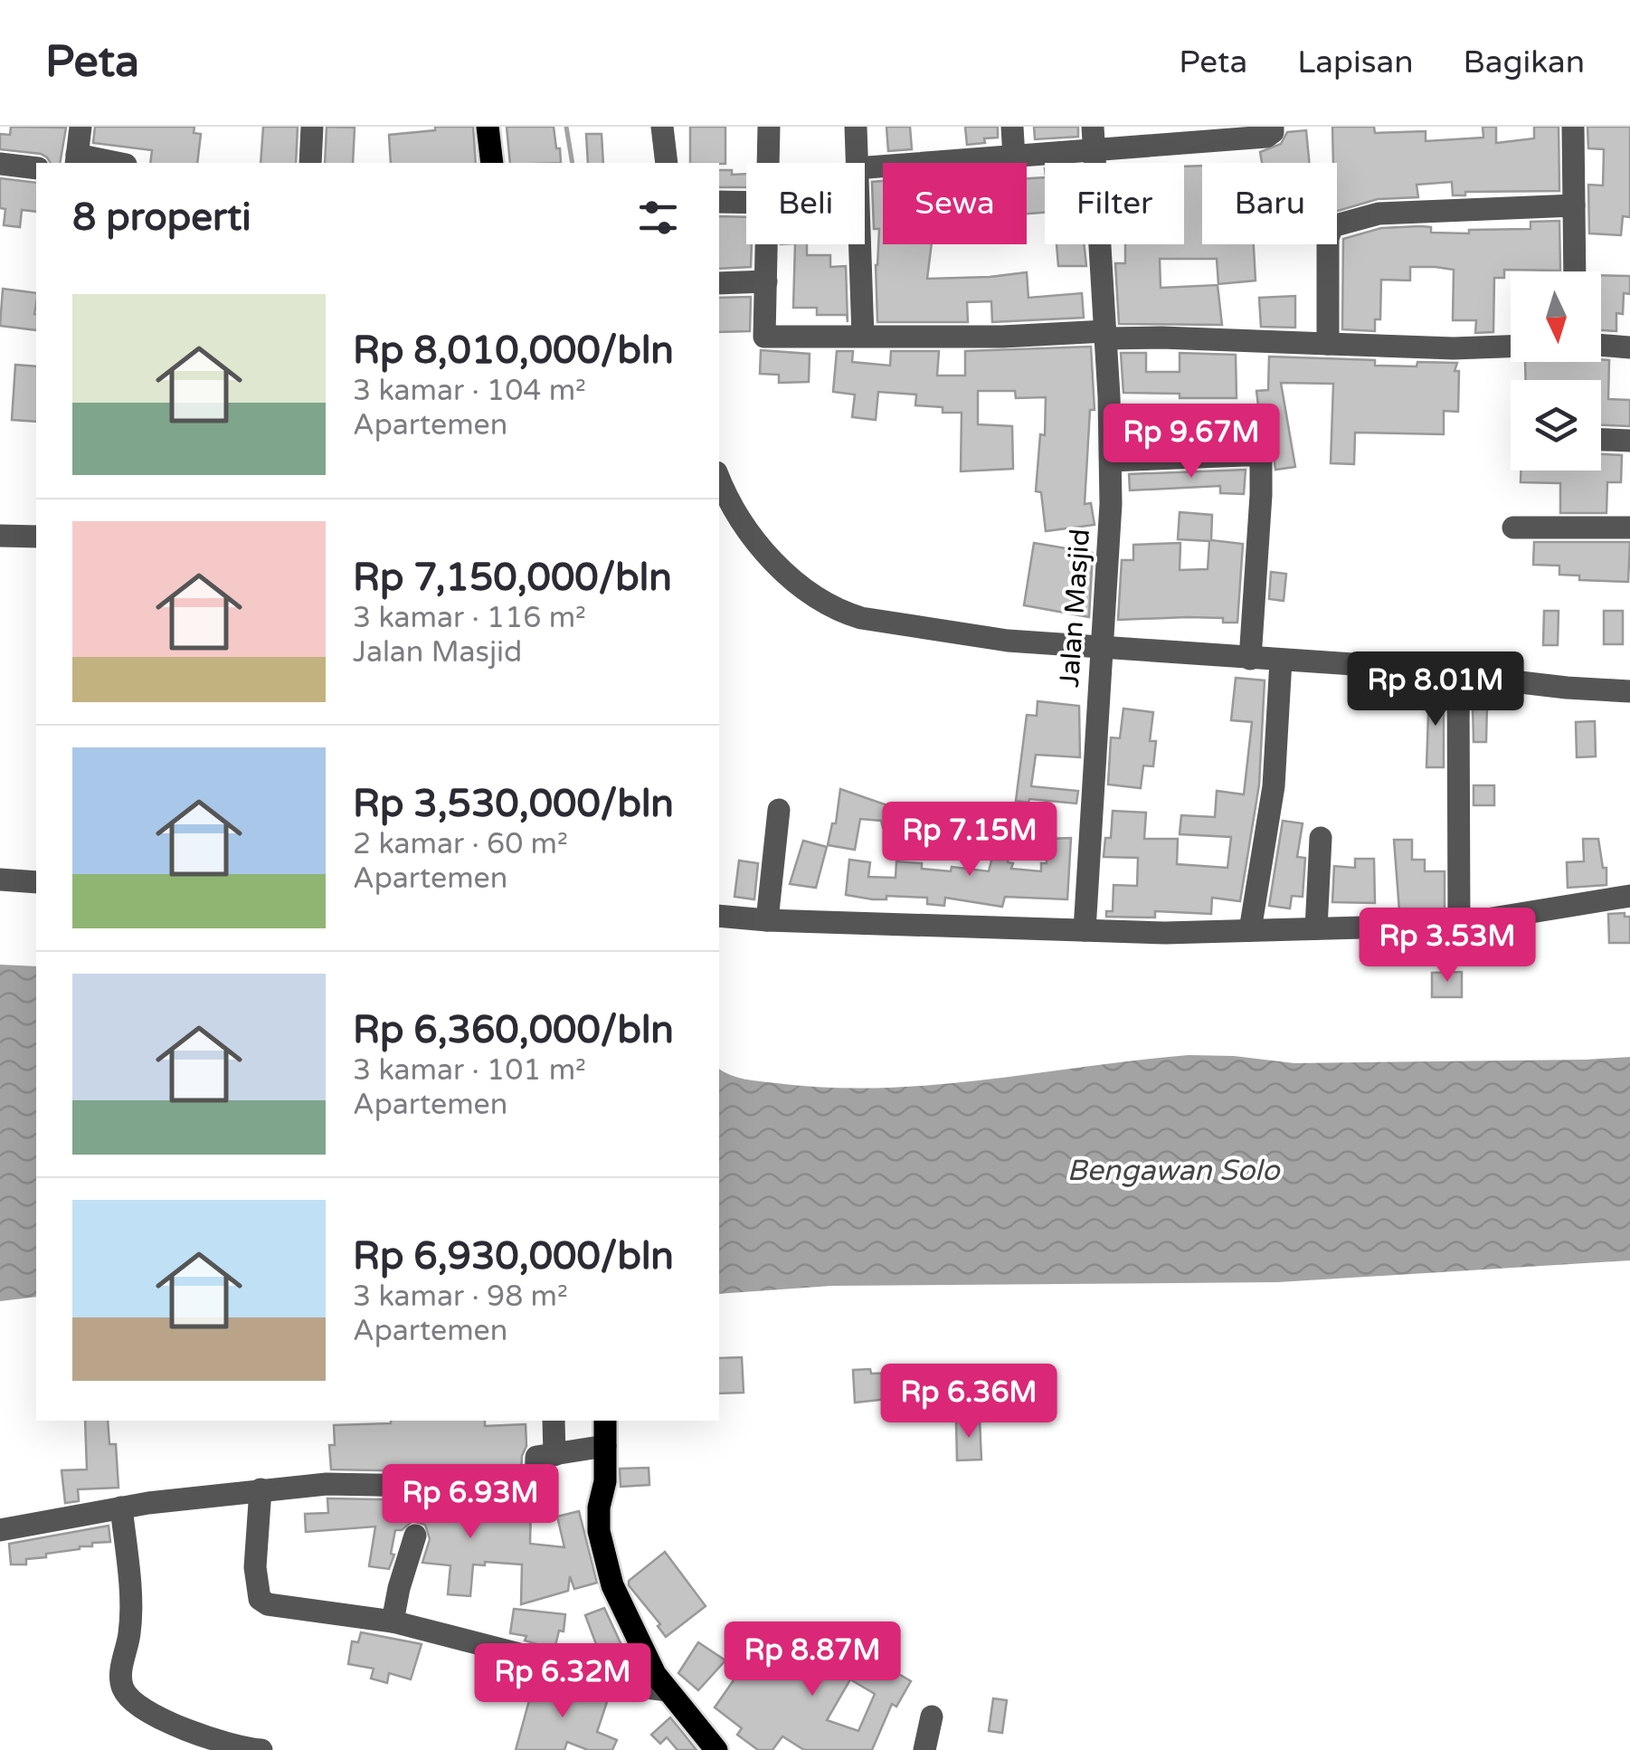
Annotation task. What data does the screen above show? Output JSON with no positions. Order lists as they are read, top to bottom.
{
  "streets": {
    "street": ["Jalan Masjid"]
  },
  "water": ["Bengawan Solo"],
  "north": "bottom",
  "page": {
    "header": "Peta",
    "nav": ["Peta", "Lapisan", "Bagikan"],
    "chip": [
      "Beli",
      "Sewa",
      "Filter",
      "Baru"
    ],
    "heading": "8 properti",
    "list": [
      {
        "name": "Rp 8,010,000/bln",
        "note": "3 kamar · 104 m² · Apartemen"
      },
      {
        "name": "Rp 7,150,000/bln",
        "note": "3 kamar · 116 m² · Jalan Masjid"
      },
      {
        "name": "Rp 3,530,000/bln",
        "note": "2 kamar · 60 m² · Apartemen"
      },
      {
        "name": "Rp 6,360,000/bln",
        "note": "3 kamar · 101 m² · Apartemen"
      },
      {
        "name": "Rp 6,930,000/bln",
        "note": "3 kamar · 98 m² · Apartemen"
      }
    ],
    "price": [
      "Rp 9.67M",
      "Rp 8.01M",
      "Rp 7.15M",
      "Rp 3.53M",
      "Rp 6.36M",
      "Rp 6.93M",
      "Rp 8.87M",
      "Rp 6.32M"
    ]
  }
}
